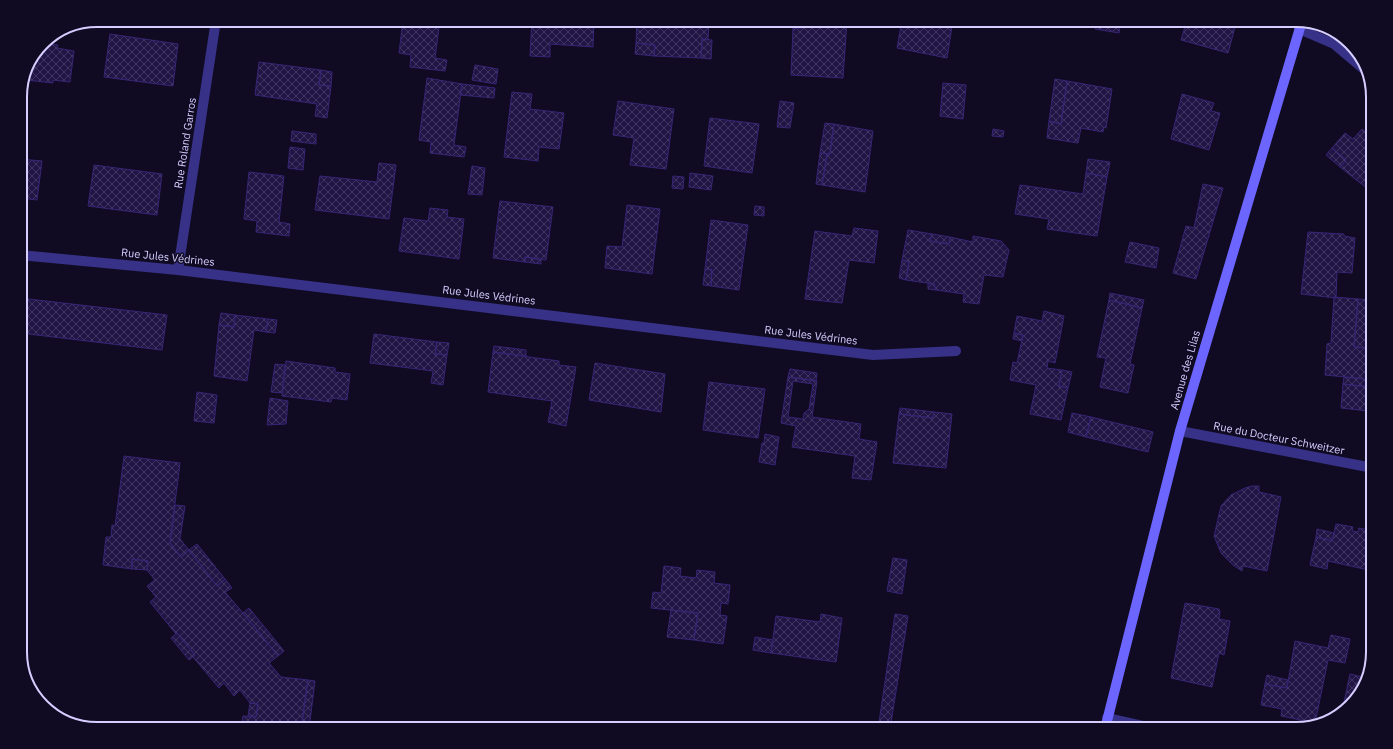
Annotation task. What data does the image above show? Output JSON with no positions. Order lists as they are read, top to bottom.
{
  "streets": {
    "street": [
      "Rue Roland Garros",
      "Rue Jules Védrines",
      "Avenue des Lilas",
      "Rue du Docteur Schweitzer"
    ]
  },
  "crossings": [
    ["Rue Roland Garros", "Rue Jules Védrines"],
    ["Avenue des Lilas", "Rue du Docteur Schweitzer"]
  ]
}
